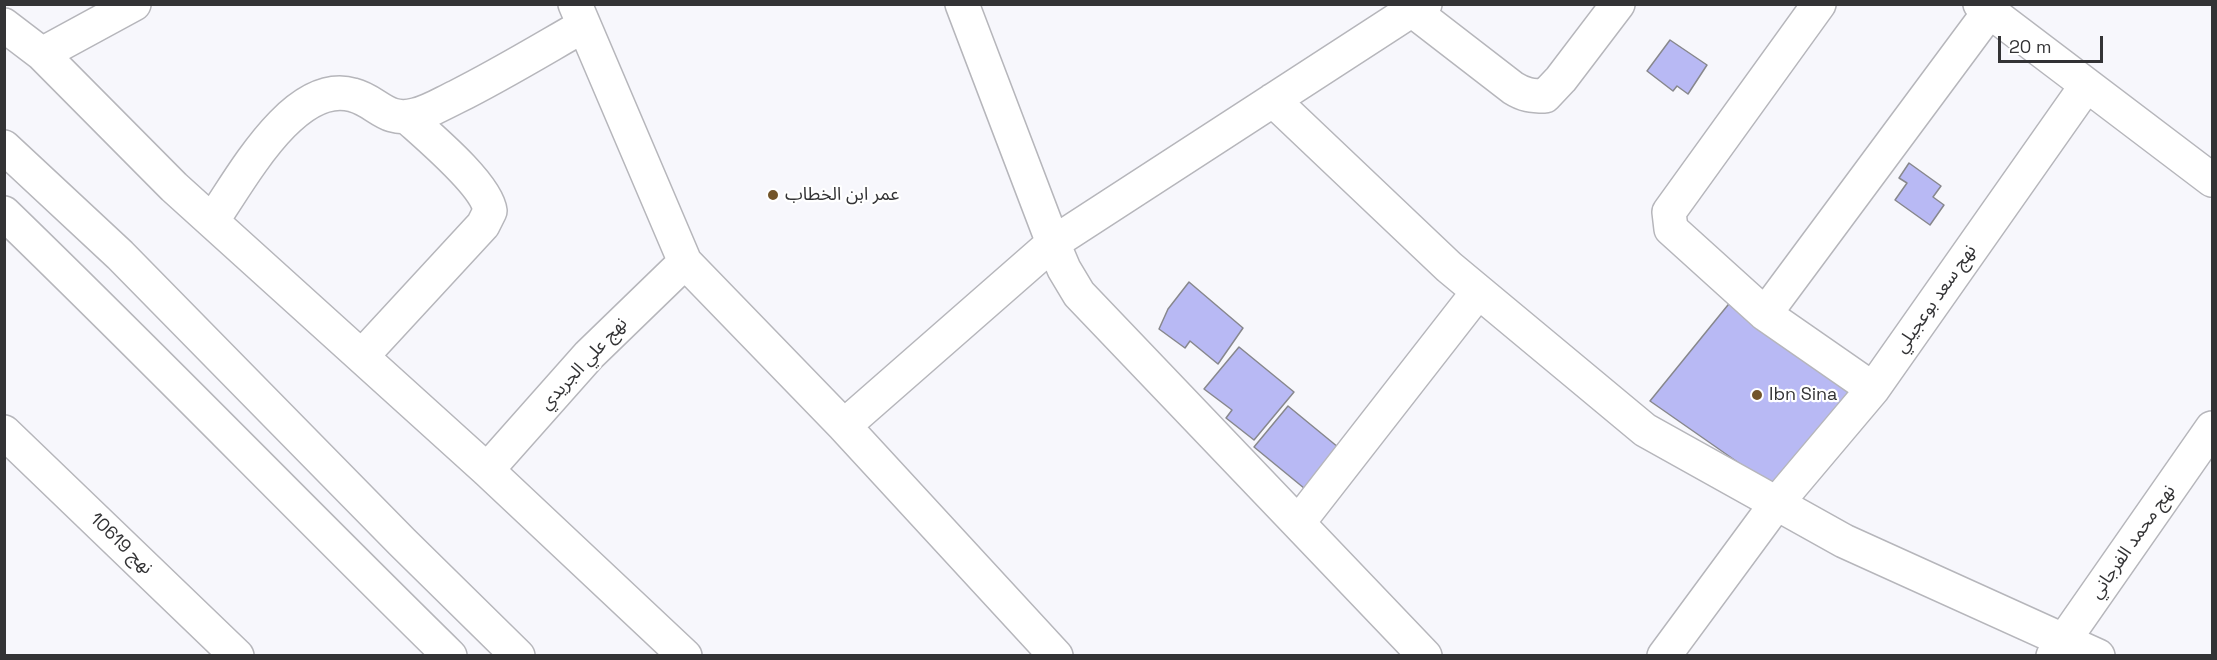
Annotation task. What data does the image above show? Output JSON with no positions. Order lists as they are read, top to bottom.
{
  "streets": {
    "main road": [
      "نهج سعد بوعجيلي",
      "نهج علي الجريدي",
      "نهج محمد الفرجاني",
      "نهج 10619"
    ]
  },
  "places": ["عمر ابن الخطاب", "Ibn Sina"],
  "scale_bar": "20 m"
}
